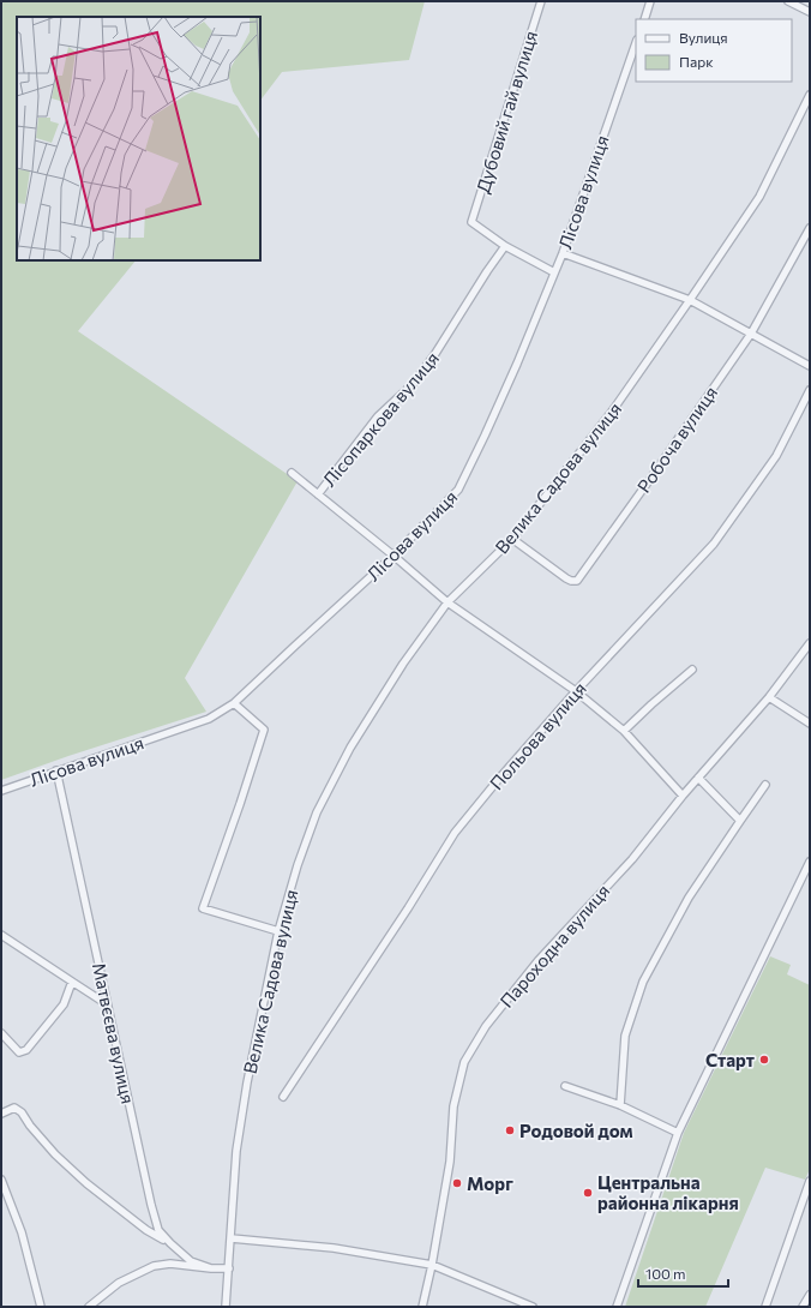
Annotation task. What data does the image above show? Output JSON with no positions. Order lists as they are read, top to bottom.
{
  "streets": {
    "street": [
      "Дубовий гай вулиця",
      "Лісова вулиця",
      "Лісопаркова вулиця",
      "Робоча вулиця",
      "Велика Садова вулиця",
      "Польова вулиця",
      "Пароходна вулиця",
      "Матвєєва вулиця"
    ]
  },
  "crossings": [
    ["Дубовий гай вулиця", "Лісопаркова вулиця"],
    ["Лісова вулиця", "Матвєєва вулиця"],
    ["Робоча вулиця", "Велика Садова вулиця"]
  ],
  "places": [
    "Старт",
    "Родовой дом",
    "Морг",
    "Центральна районна лікарня"
  ],
  "legend": ["Вулиця", "Парк"],
  "scale_bar": "100 m"
}
